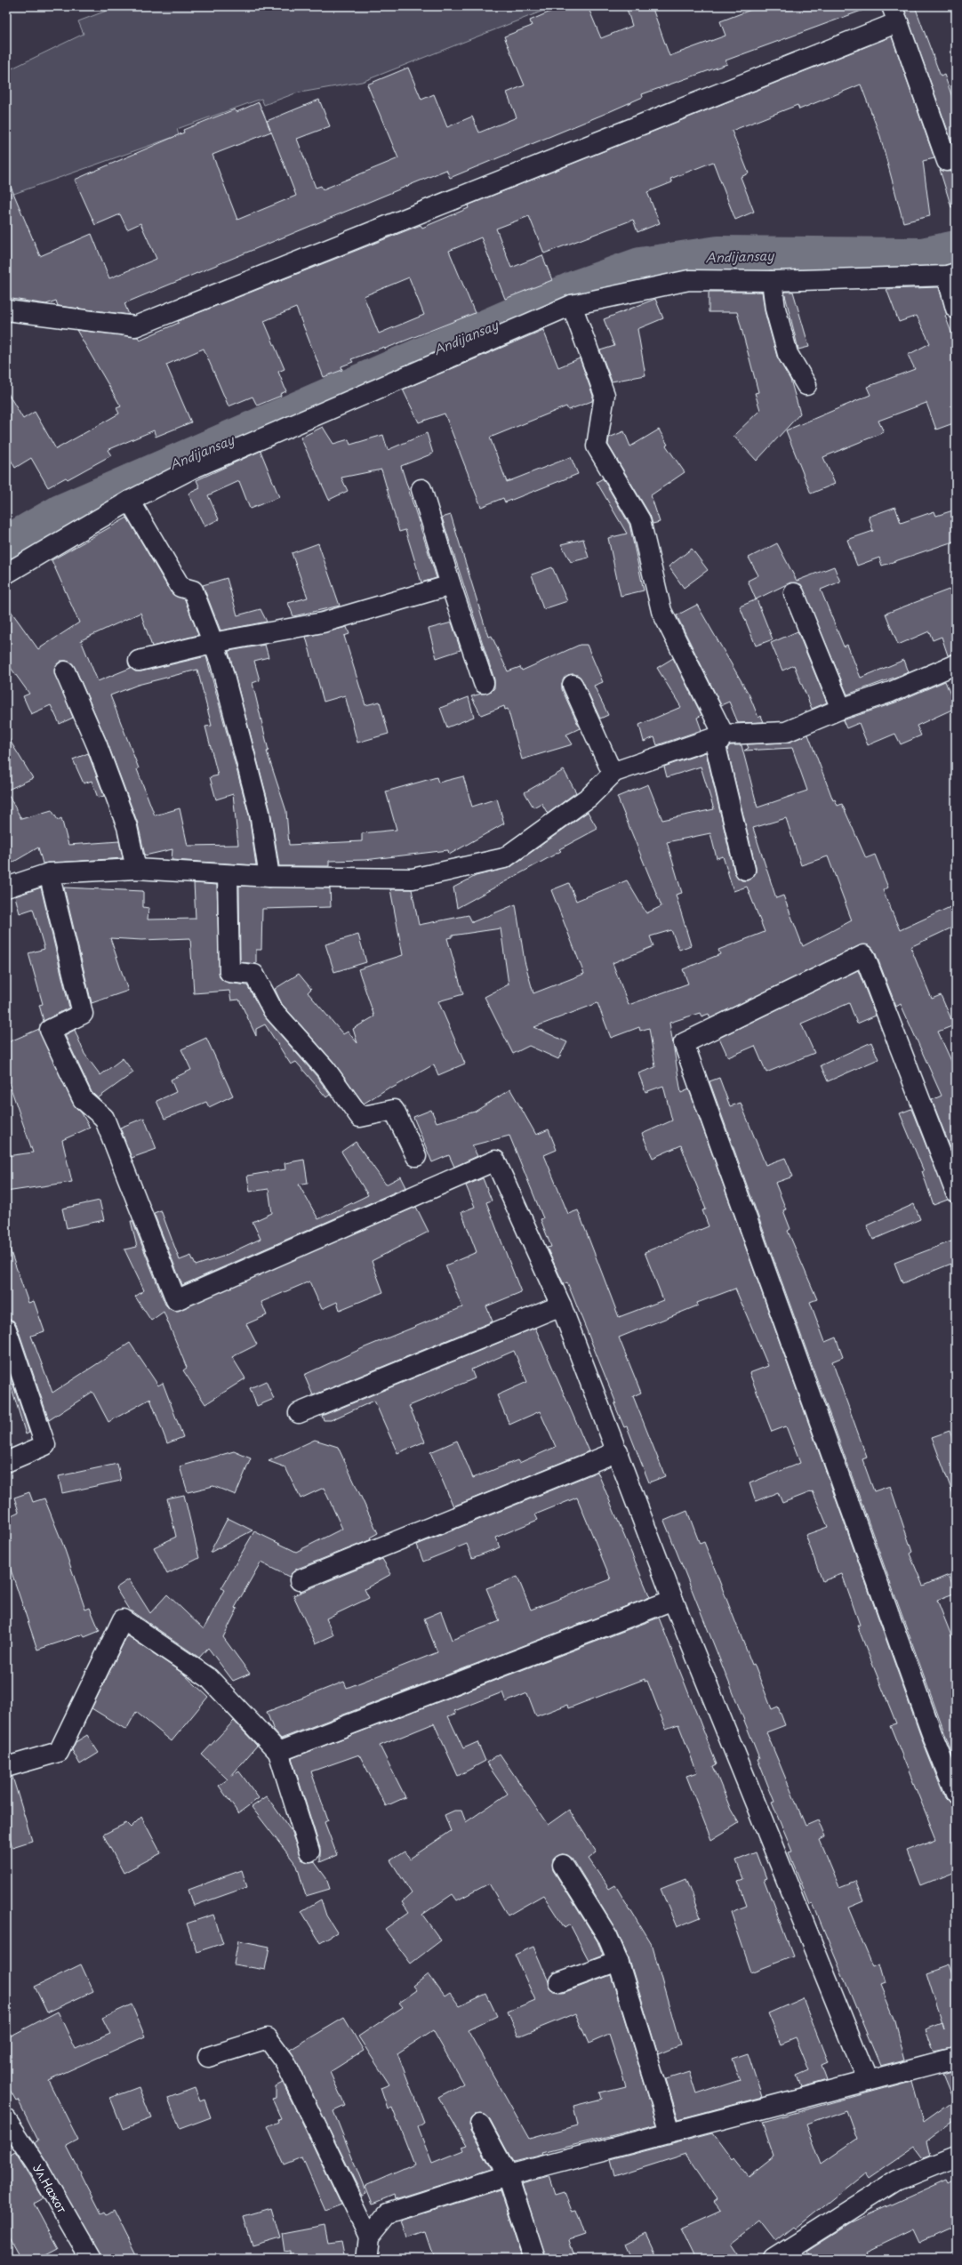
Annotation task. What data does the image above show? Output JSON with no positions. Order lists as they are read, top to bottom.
{
  "streets": {
    "street": ["Ул.Нажот"]
  },
  "water": ["Andijansay"]
}
